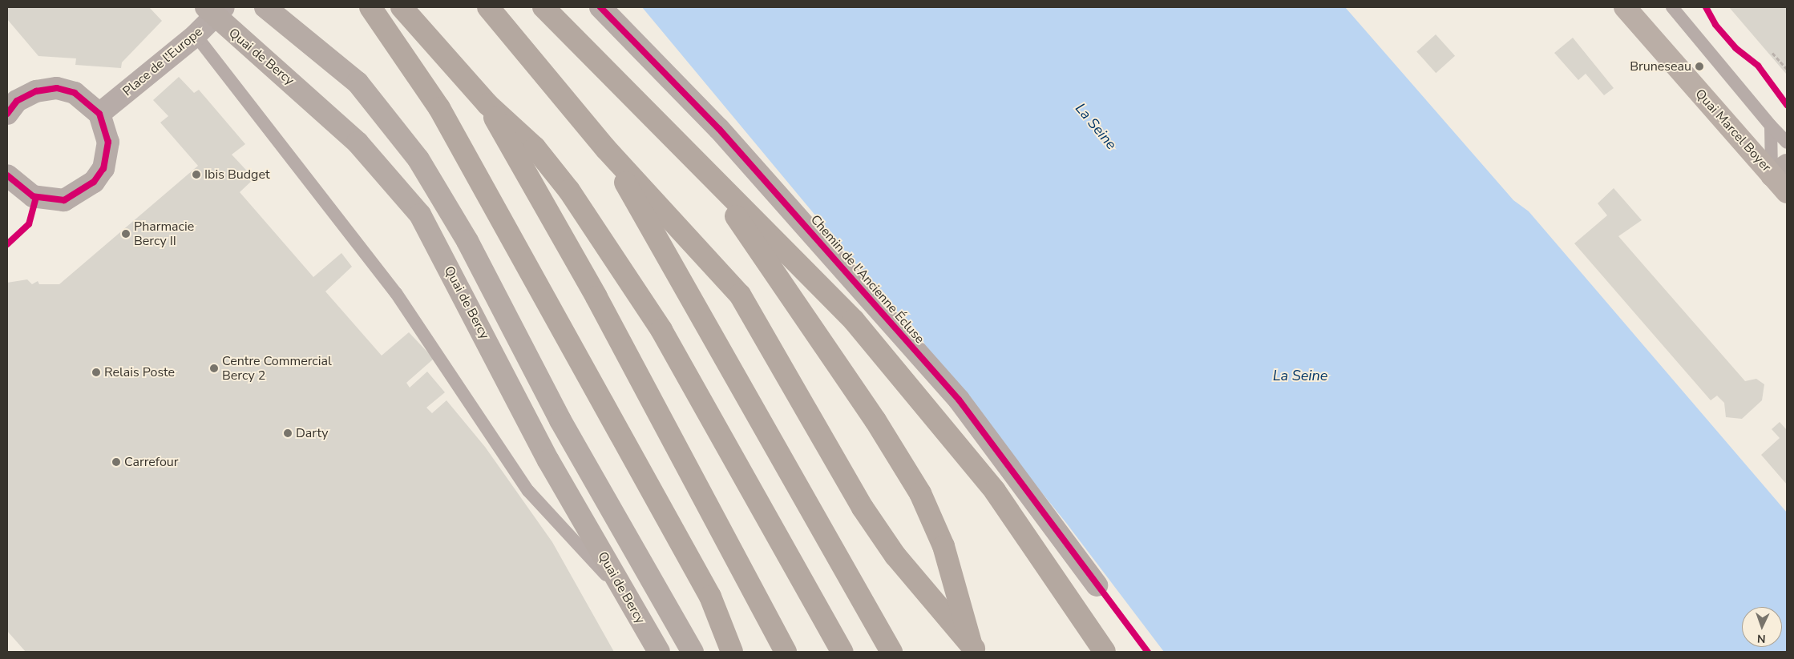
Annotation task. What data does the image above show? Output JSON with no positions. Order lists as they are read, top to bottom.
{
  "streets": {
    "main road": ["Quai de Bercy", "Quai Marcel Boyer"],
    "street": ["Place de l'Europe", "Chemin de l'Ancienne Écluse"]
  },
  "crossings": [
    ["Quai de Bercy", "Place de l'Europe"]
  ],
  "water": ["La Seine"],
  "places": [
    "Bruneseau",
    "Ibis Budget",
    "Pharmacie Bercy II",
    "Centre Commercial Bercy 2",
    "Relais Poste",
    "Darty",
    "Carrefour"
  ],
  "north": "bottom"
}
